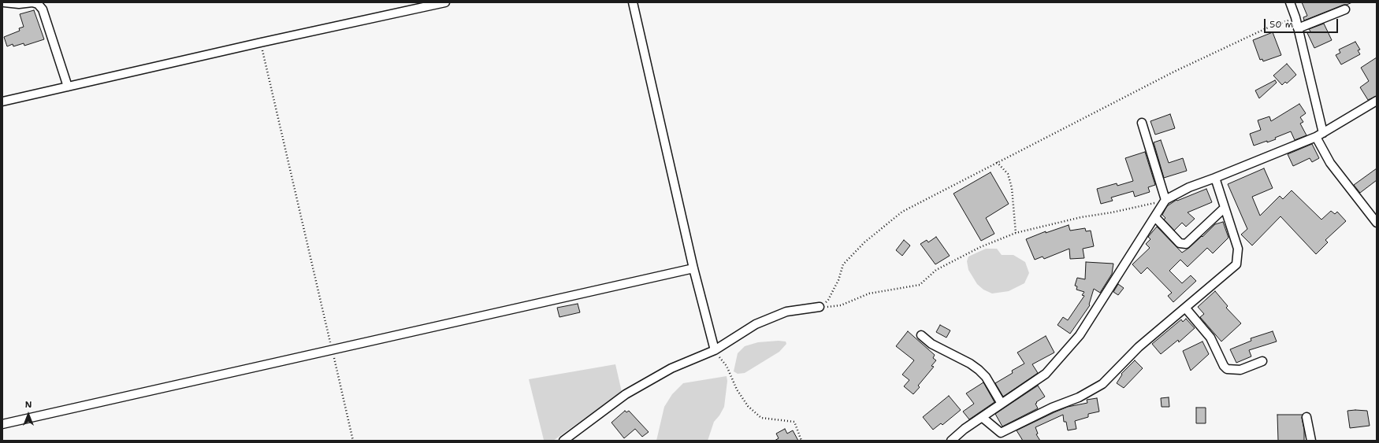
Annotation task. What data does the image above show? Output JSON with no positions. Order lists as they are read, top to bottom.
{
  "scale_bar": "50 m",
  "north": "top"
}
